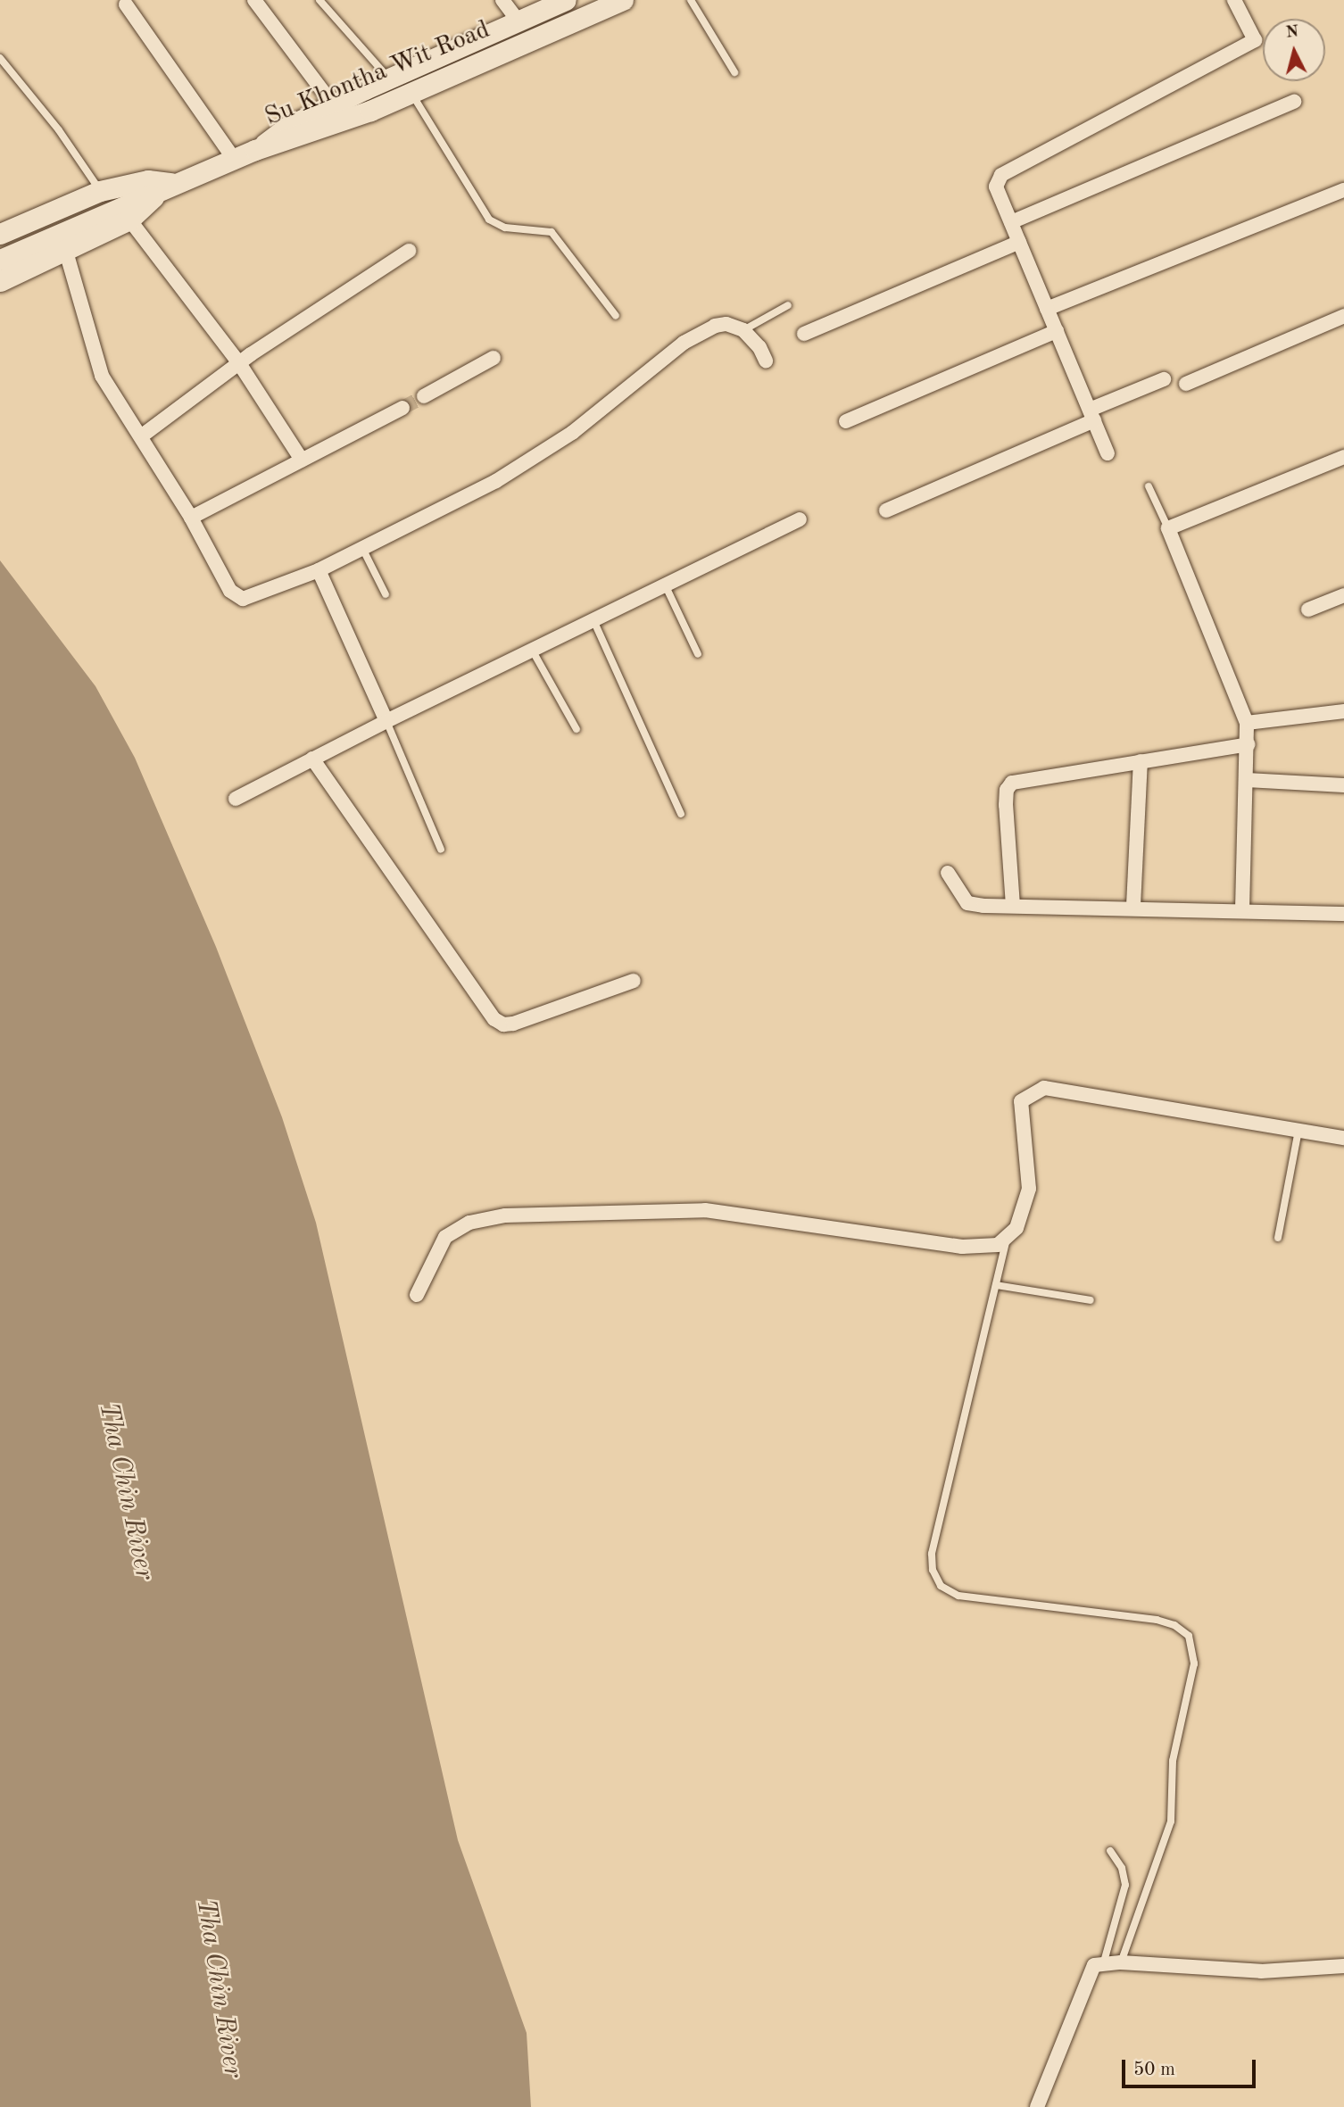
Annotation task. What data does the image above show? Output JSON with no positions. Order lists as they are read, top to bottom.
{
  "streets": {
    "main road": ["Su Khontha Wit Road"]
  },
  "water": ["Tha Chin River"],
  "scale_bar": "50 m",
  "north": "top"
}
